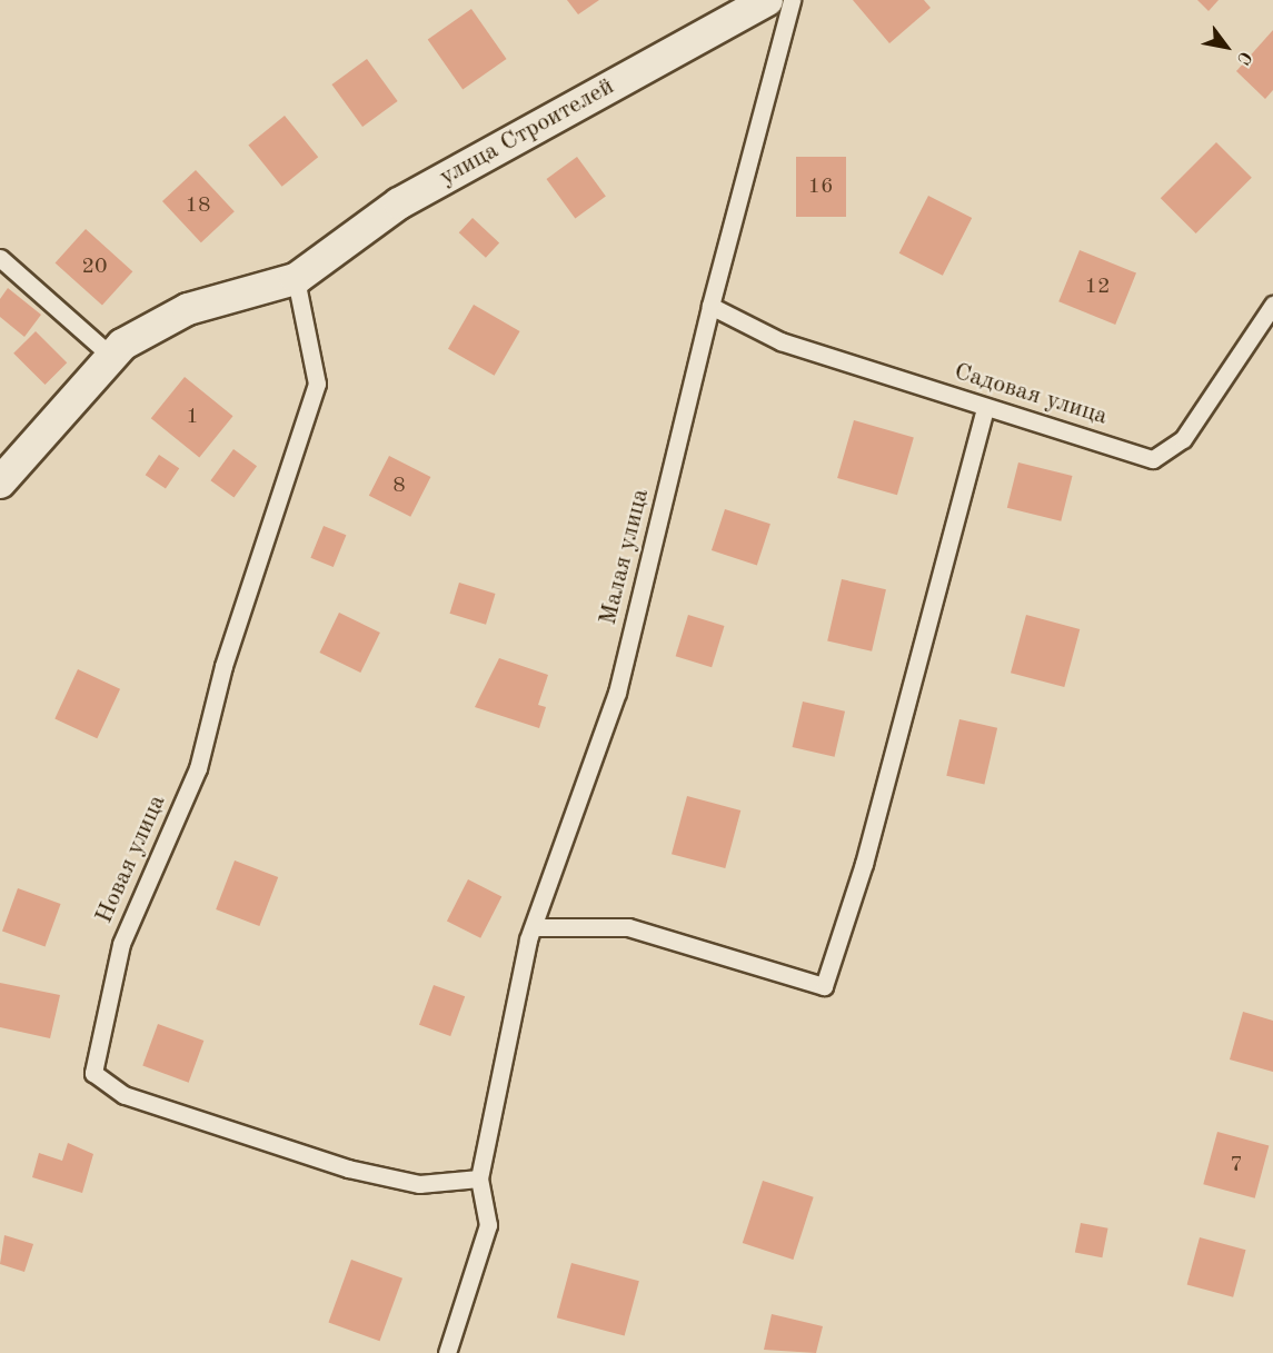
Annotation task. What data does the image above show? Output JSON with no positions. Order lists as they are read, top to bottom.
{
  "streets": {
    "street": ["улица Строителей"],
    "lane": ["Садовая улица", "Малая улица", "Новая улица"]
  },
  "crossings": [
    ["улица Строителей", "Новая улица"],
    ["Садовая улица", "Малая улица"],
    ["Малая улица", "Новая улица"]
  ],
  "house_numbers": [
    "16",
    "18",
    "20",
    "12",
    "1",
    "8",
    "7"
  ],
  "north": "bottom right"
}
